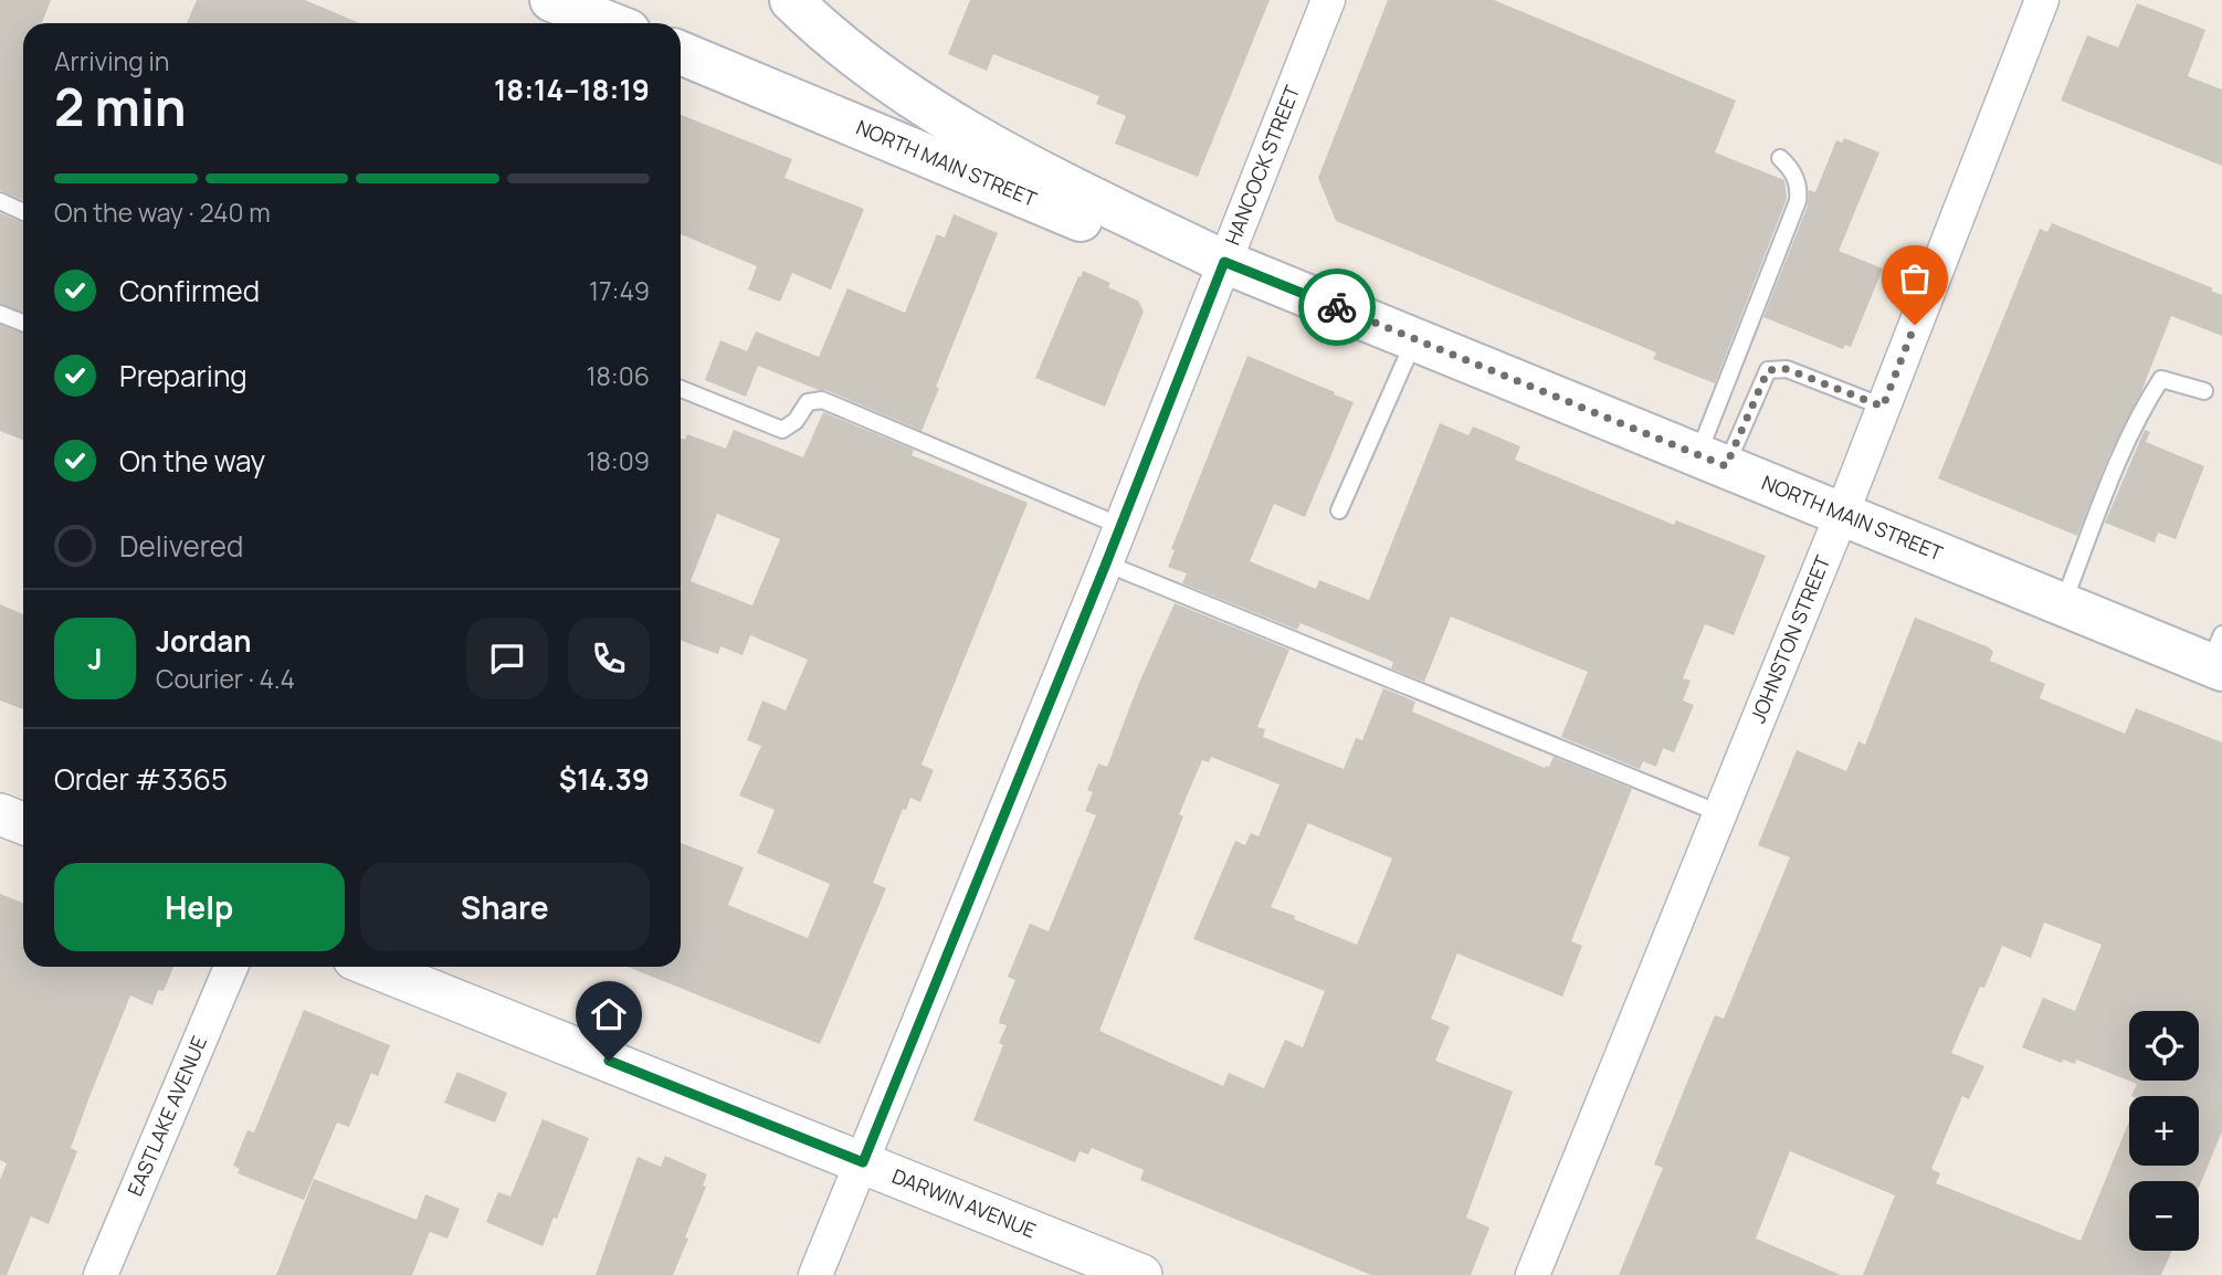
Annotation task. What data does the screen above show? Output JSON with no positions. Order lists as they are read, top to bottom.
{
  "streets": {
    "main road": ["NORTH MAIN STREET"],
    "street": [
      "HANCOCK STREET",
      "JOHNSTON STREET",
      "EASTLAKE AVENUE",
      "DARWIN AVENUE"
    ]
  },
  "crossings": [
    ["NORTH MAIN STREET", "HANCOCK STREET"],
    ["NORTH MAIN STREET", "JOHNSTON STREET"],
    ["HANCOCK STREET", "DARWIN AVENUE"]
  ],
  "page": {
    "heading": ["2 min", "Arriving in", "18:14–18:19"],
    "panel": [
      "Jordan",
      "Courier · 4.4",
      "Order #3365",
      "$14.39"
    ],
    "bar": "On the way · 240 m",
    "list": [
      ["Confirmed", "17:49"],
      ["Preparing", "18:06"],
      ["On the way", "18:09"],
      "Delivered"
    ],
    "round": "J",
    "buttons": ["Help", "Share"],
    "map_buttons": ["+", "−"]
  }
}
